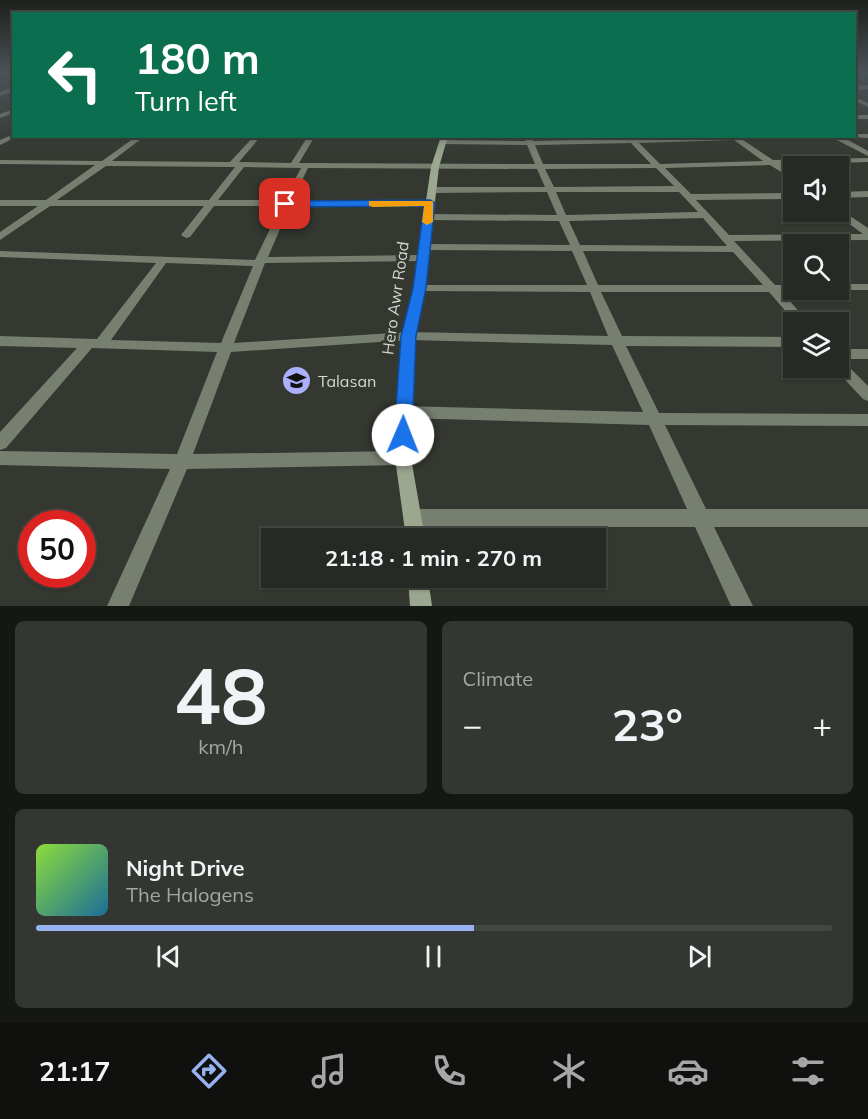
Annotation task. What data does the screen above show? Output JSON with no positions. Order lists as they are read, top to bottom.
{
  "streets": {
    "main road": ["Hero Awr Road"]
  },
  "places": {
    "school or university": ["Talasan"]
  },
  "page": {
    "turn": ["180 m", "Turn left"],
    "limit": "50",
    "trip": "21:18 · 1 min · 270 m",
    "tile": [
      ["48", "km/h"],
      "Climate"
    ],
    "heat": ["−", "23°", "+"],
    "song": ["Night Drive", "The Halogens"],
    "tabs": "21:17"
  }
}
